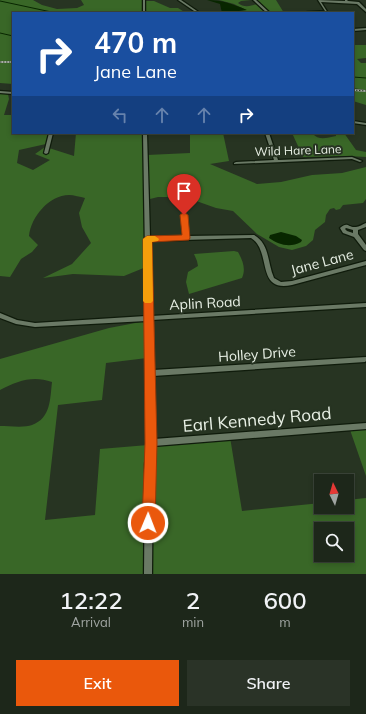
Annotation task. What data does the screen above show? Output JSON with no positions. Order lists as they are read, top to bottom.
{
  "streets": {
    "street": [
      "Wild Hare Lane",
      "Jane Lane",
      "Aplin Road",
      "Holley Drive",
      "Earl Kennedy Road"
    ]
  },
  "north": "top",
  "page": {
    "turn": ["470 m", "Jane Lane"],
    "eta": [
      "12:22",
      "Arrival",
      "2",
      "min",
      "600",
      "m"
    ],
    "buttons": ["Exit", "Share"]
  }
}
